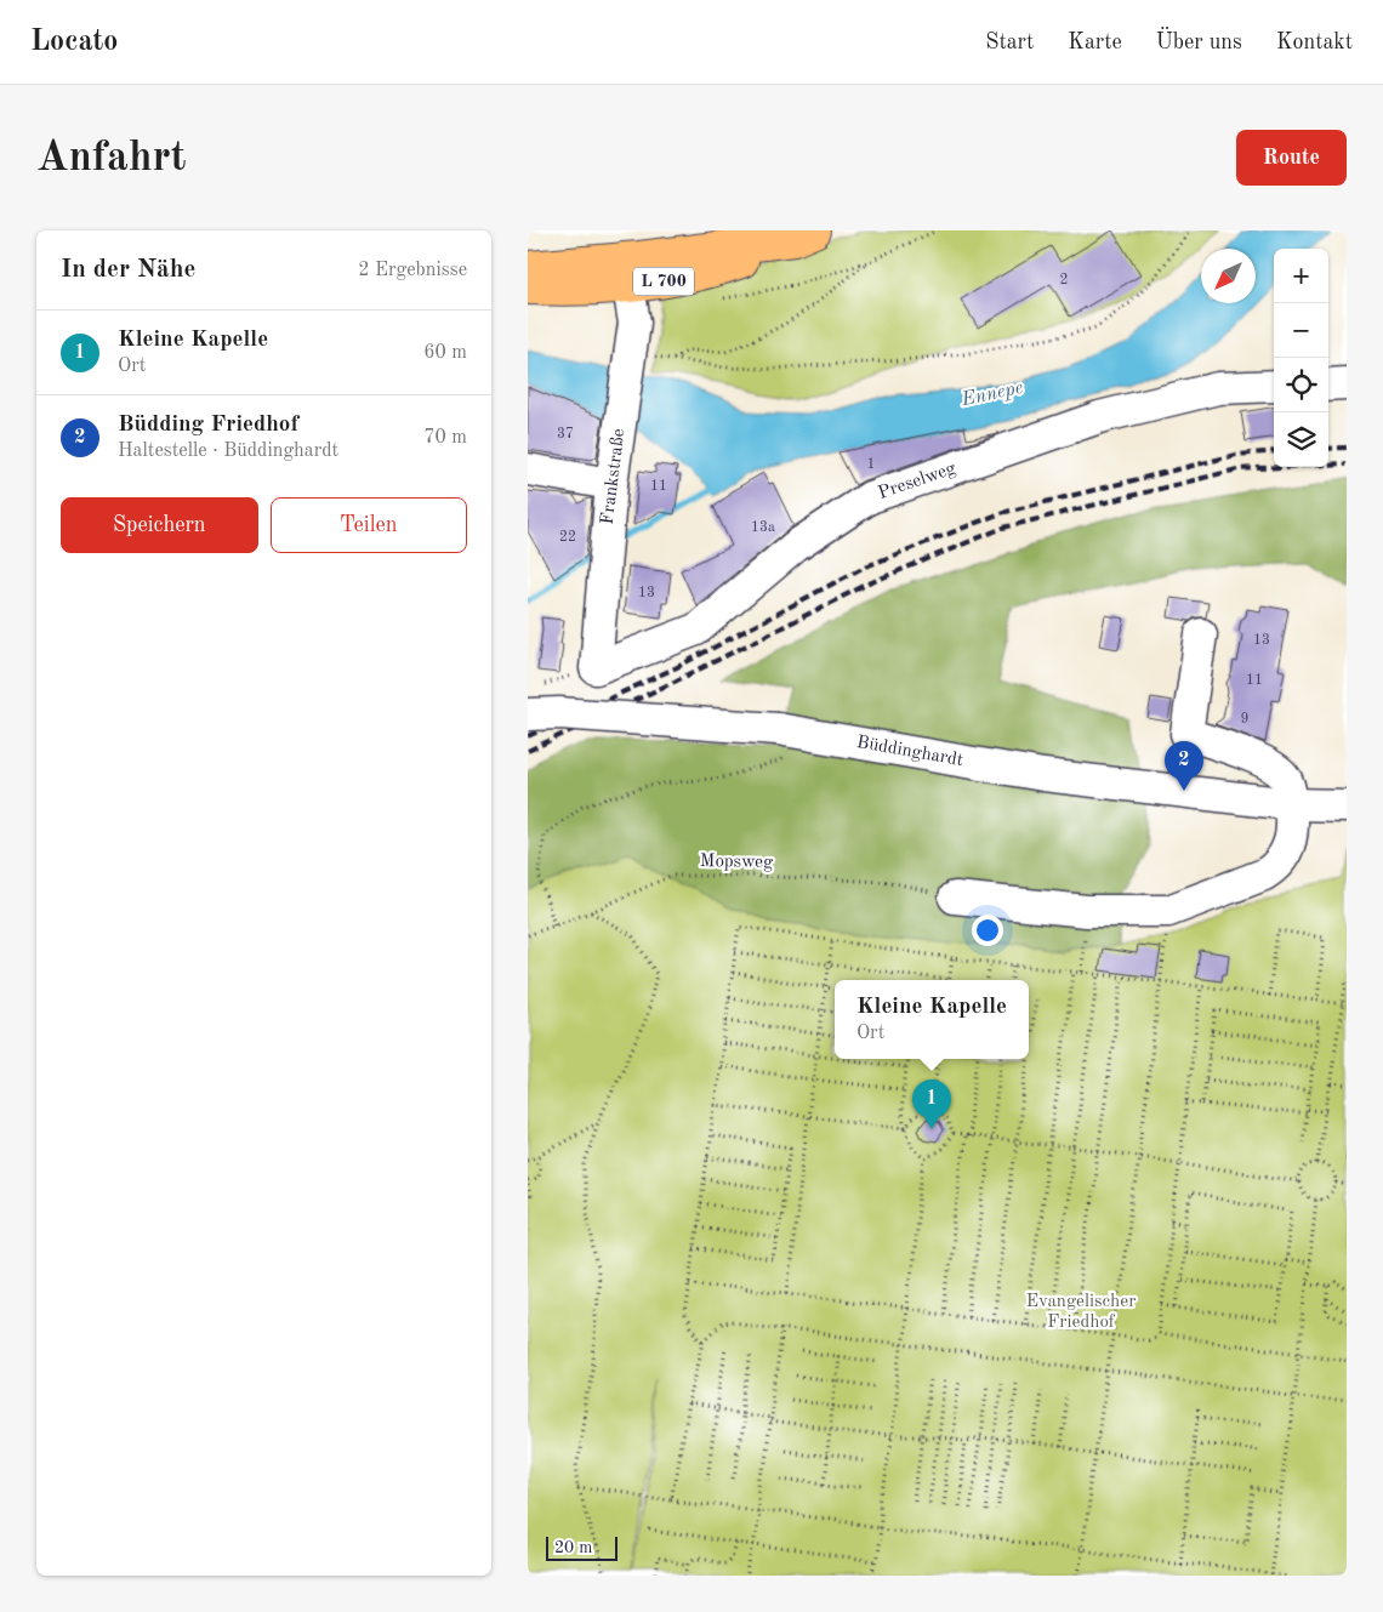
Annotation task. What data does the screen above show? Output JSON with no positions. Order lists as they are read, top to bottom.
{
  "streets": {
    "main road": ["L 700"],
    "street": ["Frankstraße", "Preselweg", "Büddinghardt"],
    "path": ["Mopsweg"]
  },
  "crossings": [
    ["L 700", "Frankstraße"],
    ["Frankstraße", "Preselweg"]
  ],
  "water": ["Ennepe"],
  "parks": ["Evangelischer Friedhof"],
  "house_numbers": [
    "2",
    "37",
    "1",
    "11",
    "13a",
    "22",
    "13",
    "13",
    "11",
    "9"
  ],
  "scale_bar": "20 m",
  "north": "bottom left",
  "page": {
    "header": "Locato",
    "nav": [
      "Start",
      "Karte",
      "Über uns",
      "Kontakt"
    ],
    "buttons": [
      "Route",
      ["Speichern", "Teilen"]
    ],
    "title": "Anfahrt",
    "heading": ["In der Nähe", "2 Ergebnisse"],
    "map_buttons": ["+", "−"],
    "list": [
      {
        "mark": "1",
        "name": "Kleine Kapelle",
        "note": "Ort",
        "value": "60 m"
      },
      {
        "mark": "2",
        "name": "Büdding Friedhof",
        "note": "Haltestelle · Büddinghardt",
        "value": "70 m"
      }
    ],
    "pins": ["2", "1"],
    "popup": ["Kleine Kapelle", "Ort"],
    "scale": "20 m"
  }
}
